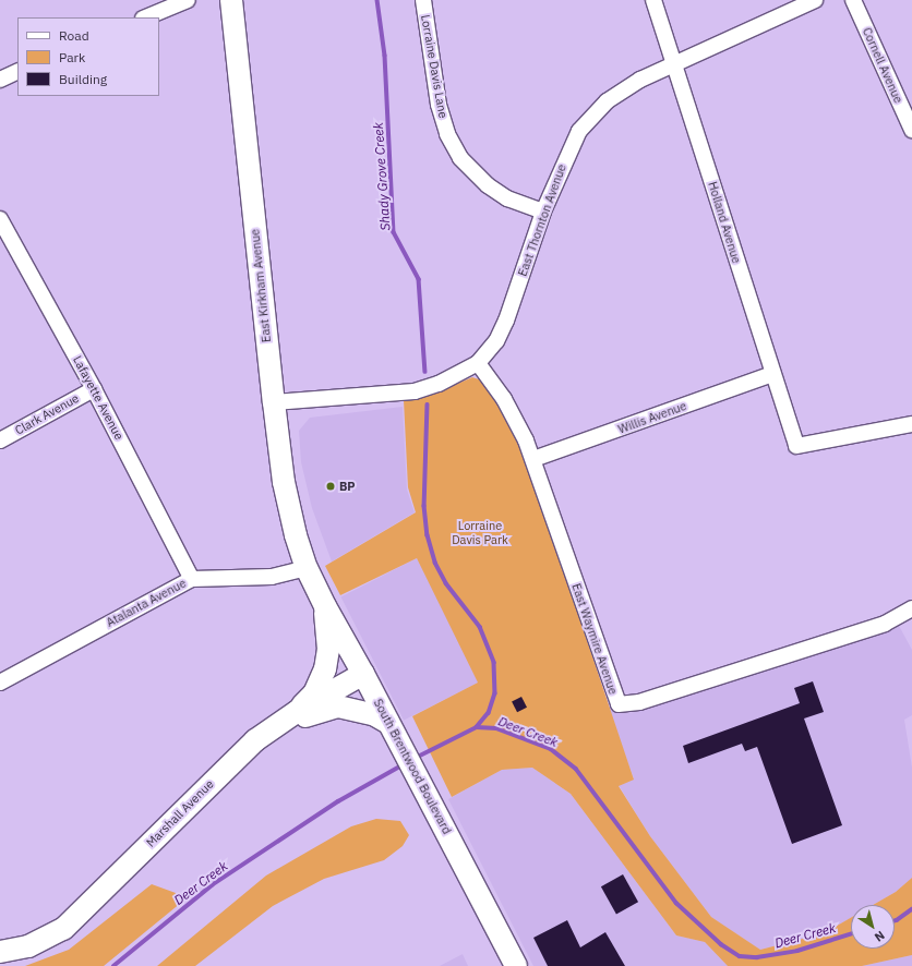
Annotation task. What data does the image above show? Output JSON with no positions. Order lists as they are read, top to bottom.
{
  "streets": {
    "main road": ["East Kirkham Avenue", "South Brentwood Boulevard", "Marshall Avenue"],
    "street": [
      "Cornell Avenue",
      "Lorraine Davis Lane",
      "East Thornton Avenue",
      "Holland Avenue",
      "Lafayette Avenue",
      "Clark Avenue",
      "Willis Avenue",
      "Atalanta Avenue",
      "East Waymire Avenue"
    ]
  },
  "crossings": [
    ["Lorraine Davis Lane", "East Thornton Avenue"],
    ["East Thornton Avenue", "Holland Avenue"],
    ["East Thornton Avenue", "East Kirkham Avenue"],
    ["East Thornton Avenue", "East Waymire Avenue"],
    ["Holland Avenue", "Willis Avenue"],
    ["East Kirkham Avenue", "Atalanta Avenue"],
    ["East Kirkham Avenue", "South Brentwood Boulevard"],
    ["Lafayette Avenue", "Clark Avenue"],
    ["Lafayette Avenue", "Atalanta Avenue"],
    ["Willis Avenue", "East Waymire Avenue"],
    ["Atalanta Avenue", "South Brentwood Boulevard"],
    ["South Brentwood Boulevard", "Marshall Avenue"]
  ],
  "water": ["Shady Grove Creek", "Deer Creek"],
  "parks": ["Lorraine Davis Park"],
  "places": ["BP"],
  "legend": ["Road", "Park", "Building"],
  "north": "bottom right"
}
